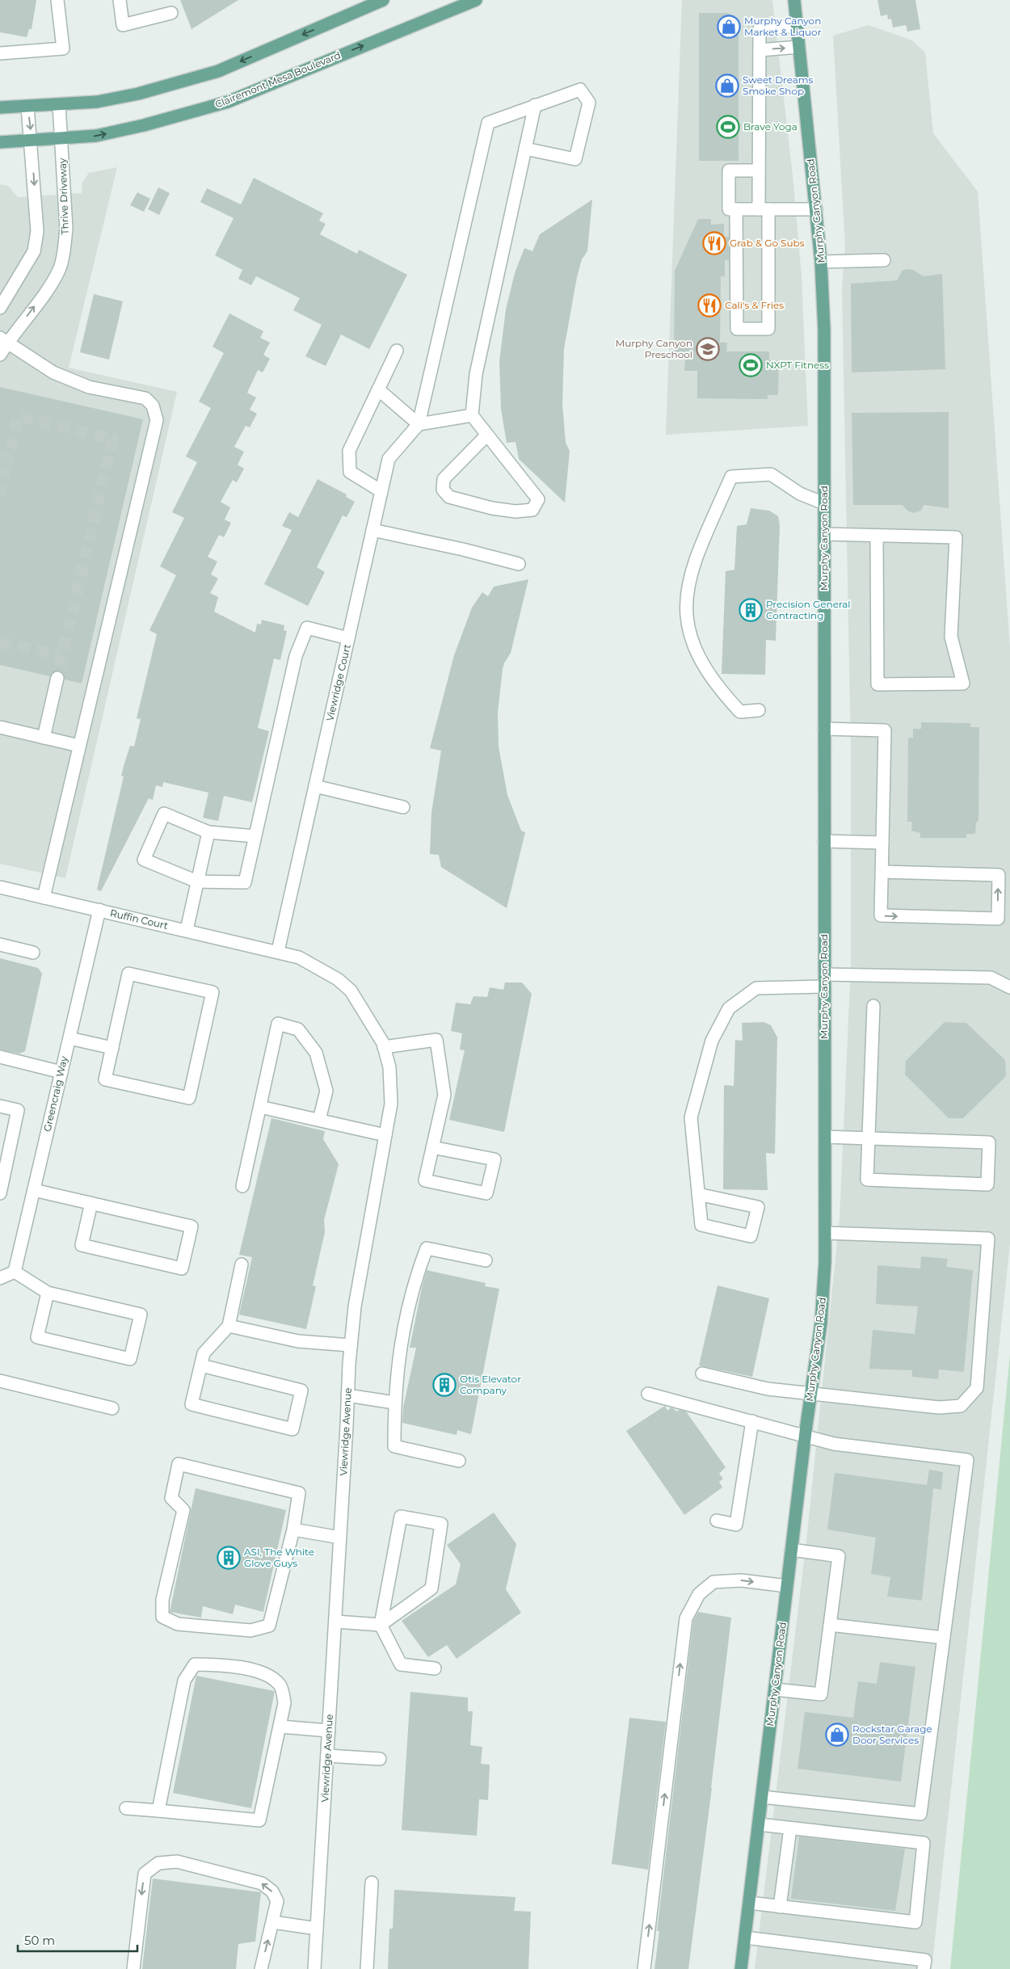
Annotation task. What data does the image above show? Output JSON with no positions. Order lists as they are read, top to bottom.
{
  "streets": {
    "main road": ["Clairemont Mesa Boulevard", "Murphy Canyon Road"],
    "street": [
      "Thrive Driveway",
      "Viewridge Court",
      "Ruffin Court",
      "Greencraig Way",
      "Viewridge Avenue"
    ]
  },
  "crossings": [
    ["Clairemont Mesa Boulevard", "Thrive Driveway"],
    ["Viewridge Court", "Ruffin Court"],
    ["Viewridge Court", "Viewridge Avenue"],
    ["Ruffin Court", "Greencraig Way"],
    ["Ruffin Court", "Viewridge Avenue"]
  ],
  "places": {
    "shop": ["Murphy Canyon Market & Liquor", "Sweet Dreams Smoke Shop", "Rockstar Garage Door Services"],
    "sports": ["Brave Yoga", "NXPT Fitness"],
    "restaurant": ["Grab & Go Subs", "Cali's & Fries"],
    "school or university": ["Murphy Canyon Preschool"],
    "building": ["Precision General Contracting", "Otis Elevator Company", "ASI, The White Glove Guys"]
  },
  "scale_bar": "50 m"
}
